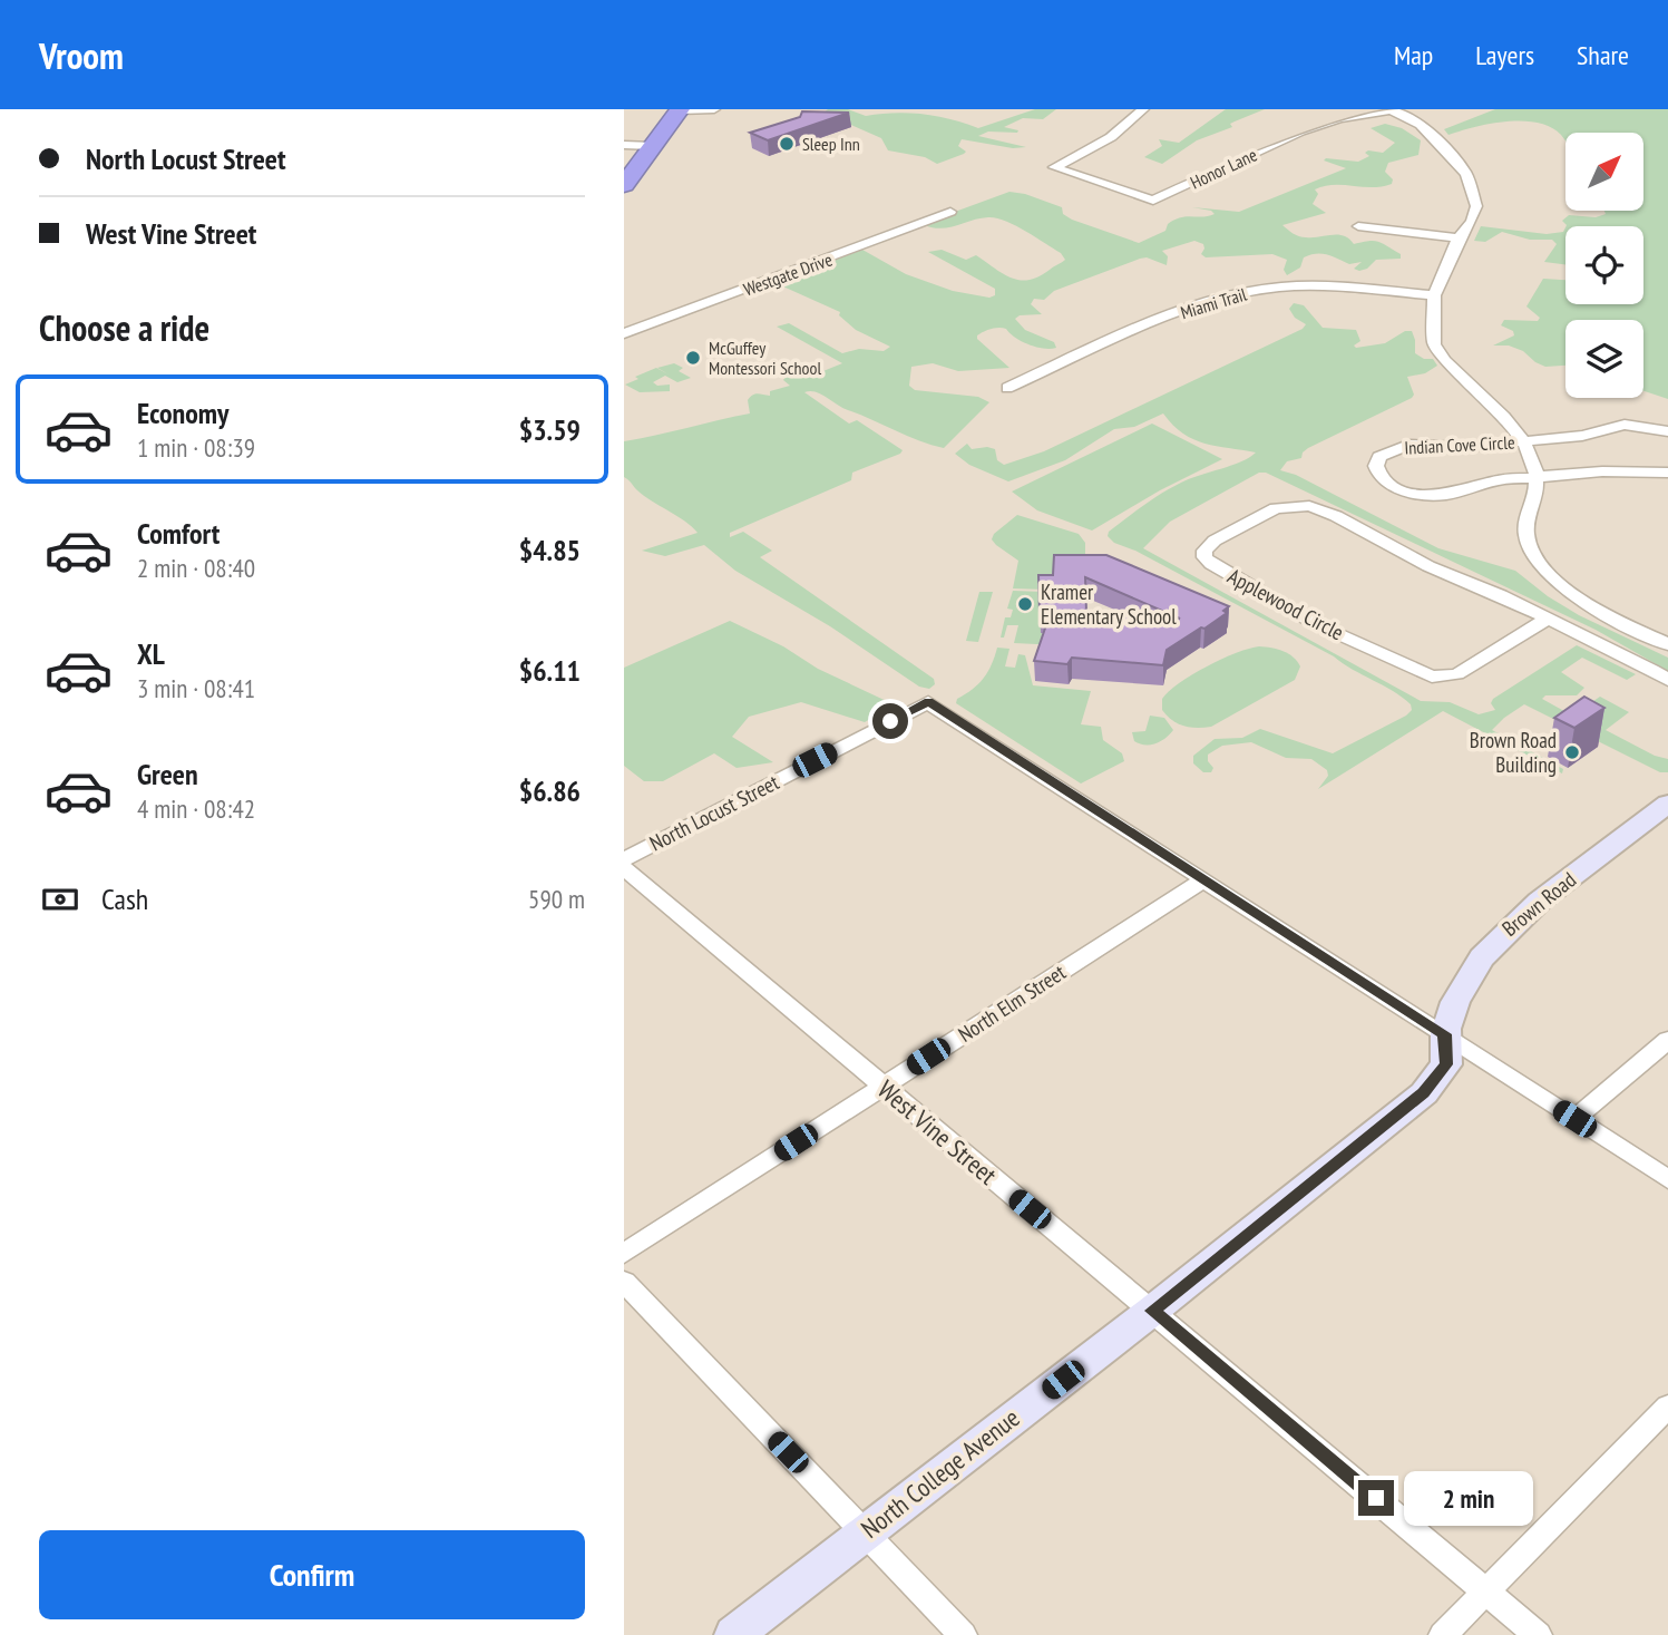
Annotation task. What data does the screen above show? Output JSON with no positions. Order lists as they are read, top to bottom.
{
  "streets": {
    "street": [
      "Honor Lane",
      "Westgate Drive",
      "Miami Trail",
      "Indian Cove Circle",
      "Applewood Circle",
      "North Locust Street",
      "Brown Road",
      "North Elm Street",
      "West Vine Street",
      "North College Avenue"
    ]
  },
  "crossings": [
    ["North Locust Street", "North Elm Street"],
    ["Brown Road", "North College Avenue"],
    ["North Elm Street", "West Vine Street"],
    ["West Vine Street", "North College Avenue"]
  ],
  "places": [
    "Sleep Inn",
    "McGuffey Montessori School",
    "Kramer Elementary School",
    "Brown Road Building"
  ],
  "north": "top right",
  "page": {
    "header": "Vroom",
    "nav": ["Map", "Layers", "Share"],
    "banner": ["North Locust Street", "West Vine Street"],
    "heading": "Choose a ride",
    "list": [
      {
        "name": "Economy",
        "note": "1 min · 08:39",
        "value": "$3.59"
      },
      {
        "name": "Comfort",
        "note": "2 min · 08:40",
        "value": "$4.85"
      },
      {
        "name": "XL",
        "note": "3 min · 08:41",
        "value": "$6.11"
      },
      {
        "name": "Green",
        "note": "4 min · 08:42",
        "value": "$6.86"
      }
    ],
    "pay": ["Cash", "590 m"],
    "bubble": "2 min",
    "buttons": "Confirm"
  }
}
